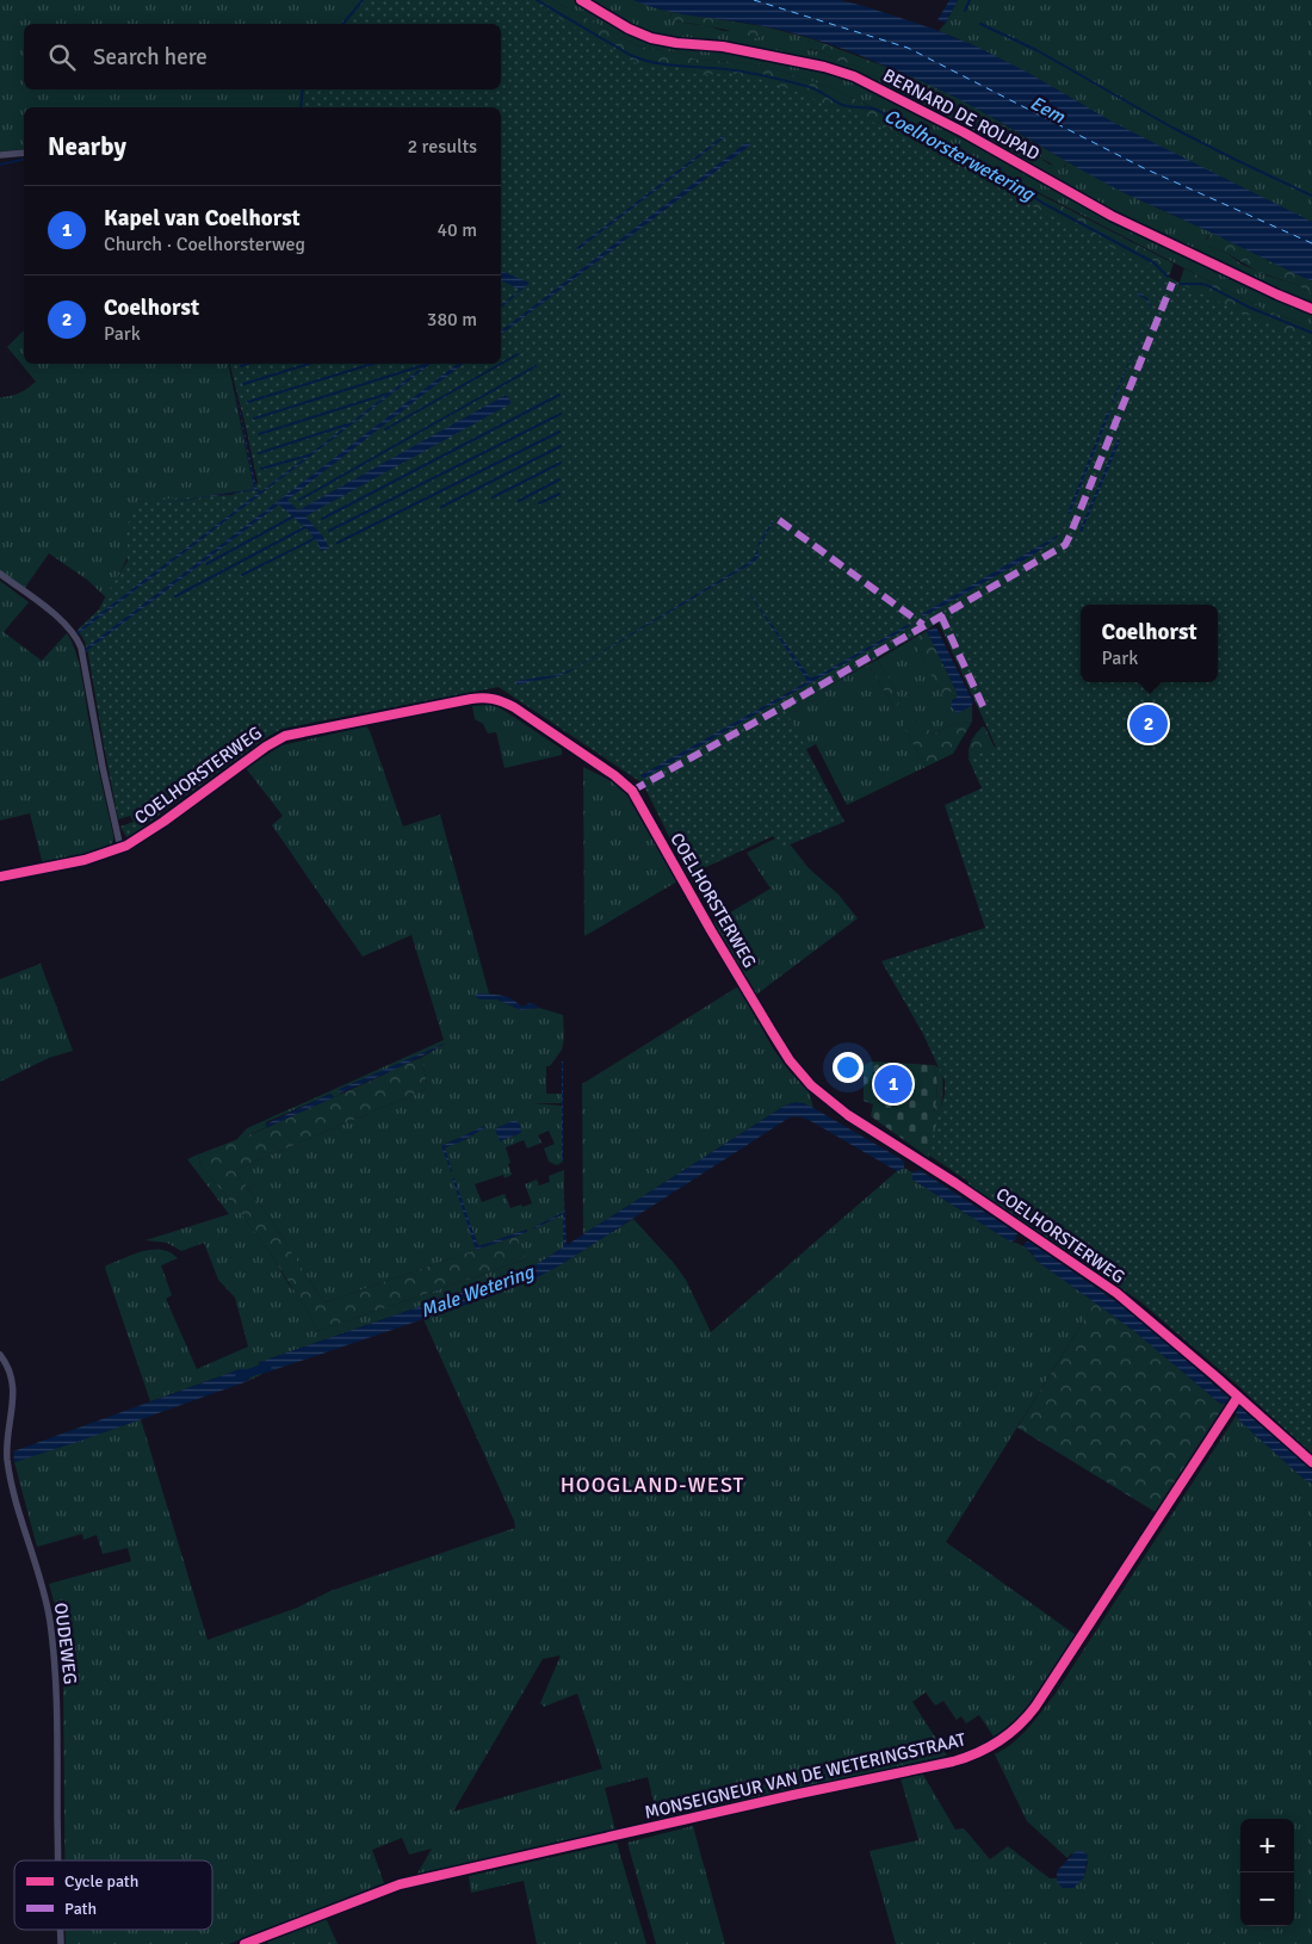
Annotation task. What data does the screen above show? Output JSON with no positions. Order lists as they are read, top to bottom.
{
  "streets": {
    "street": ["COELHORSTERWEG", "OUDEWEG", "MONSEIGNEUR VAN DE WETERINGSTRAAT"],
    "cycle path": ["BERNARD DE ROIJPAD"]
  },
  "crossings": [
    ["COELHORSTERWEG", "MONSEIGNEUR VAN DE WETERINGSTRAAT"]
  ],
  "districts": ["HOOGLAND-WEST"],
  "water": ["Eem", "Coelhorsterwetering", "Male Wetering"],
  "legend": ["Cycle path", "Path"],
  "page": {
    "search": "Search here",
    "heading": ["Nearby", "2 results"],
    "list": [
      {
        "mark": "1",
        "name": "Kapel van Coelhorst",
        "note": "Church · Coelhorsterweg",
        "value": "40 m"
      },
      {
        "mark": "2",
        "name": "Coelhorst",
        "note": "Park",
        "value": "380 m"
      }
    ],
    "popup": ["Coelhorst", "Park"],
    "pins": ["2", "1"],
    "map_buttons": ["+", "−"]
  }
}
